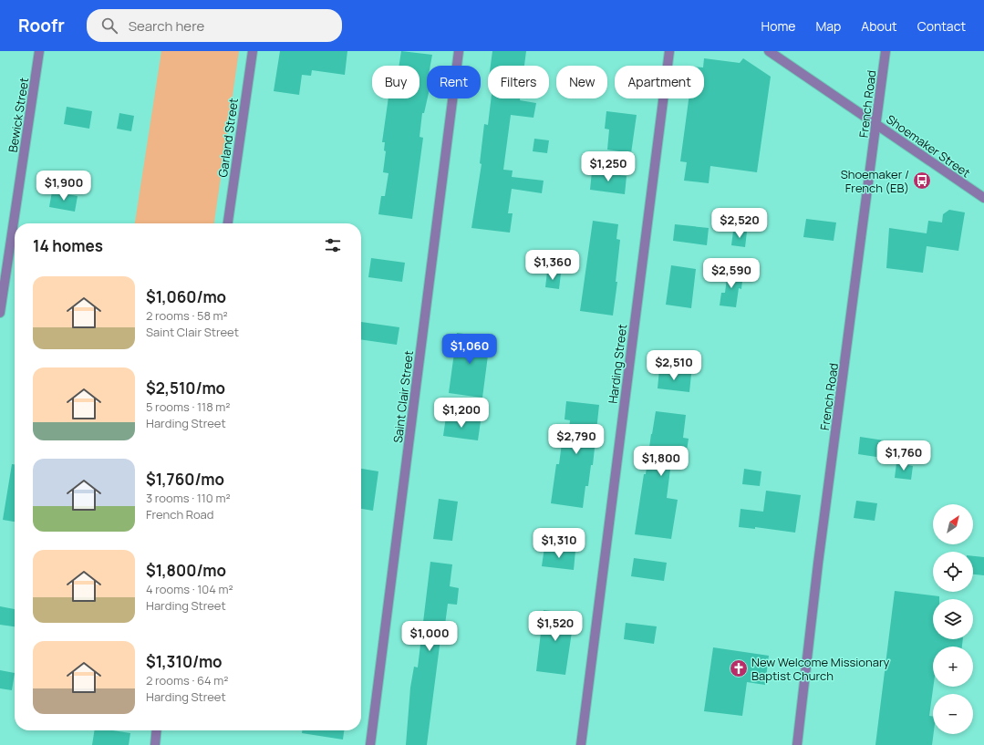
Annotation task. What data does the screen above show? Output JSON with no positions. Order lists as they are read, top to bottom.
{
  "streets": {
    "street": [
      "French Road",
      "Bewick Street",
      "Garland Street",
      "Shoemaker Street",
      "Harding Street",
      "Saint Clair Street"
    ]
  },
  "crossings": [
    ["French Road", "Shoemaker Street"]
  ],
  "places": {
    "bus stop": ["Shoemaker / French (EB)"],
    "church": ["New Welcome Missionary Baptist Church"]
  },
  "north": "top right",
  "page": {
    "header": "Roofr",
    "search": "Search here",
    "nav": [
      "Home",
      "Map",
      "About",
      "Contact"
    ],
    "chip": [
      "Buy",
      "Rent",
      "Filters",
      "New",
      "Apartment"
    ],
    "price": [
      "$1,250",
      "$1,900",
      "$2,520",
      "$1,360",
      "$2,590",
      "$1,060",
      "$2,510",
      "$1,200",
      "$2,790",
      "$1,760",
      "$1,800",
      "$1,310",
      "$1,520",
      "$1,000"
    ],
    "heading": "14 homes",
    "list": [
      {
        "name": "$1,060/mo",
        "note": "2 rooms · 58 m² · Saint Clair Street"
      },
      {
        "name": "$2,510/mo",
        "note": "5 rooms · 118 m² · Harding Street"
      },
      {
        "name": "$1,760/mo",
        "note": "3 rooms · 110 m² · French Road"
      },
      {
        "name": "$1,800/mo",
        "note": "4 rooms · 104 m² · Harding Street"
      },
      {
        "name": "$1,310/mo",
        "note": "2 rooms · 64 m² · Harding Street"
      }
    ],
    "map_buttons": ["+", "−"]
  }
}
